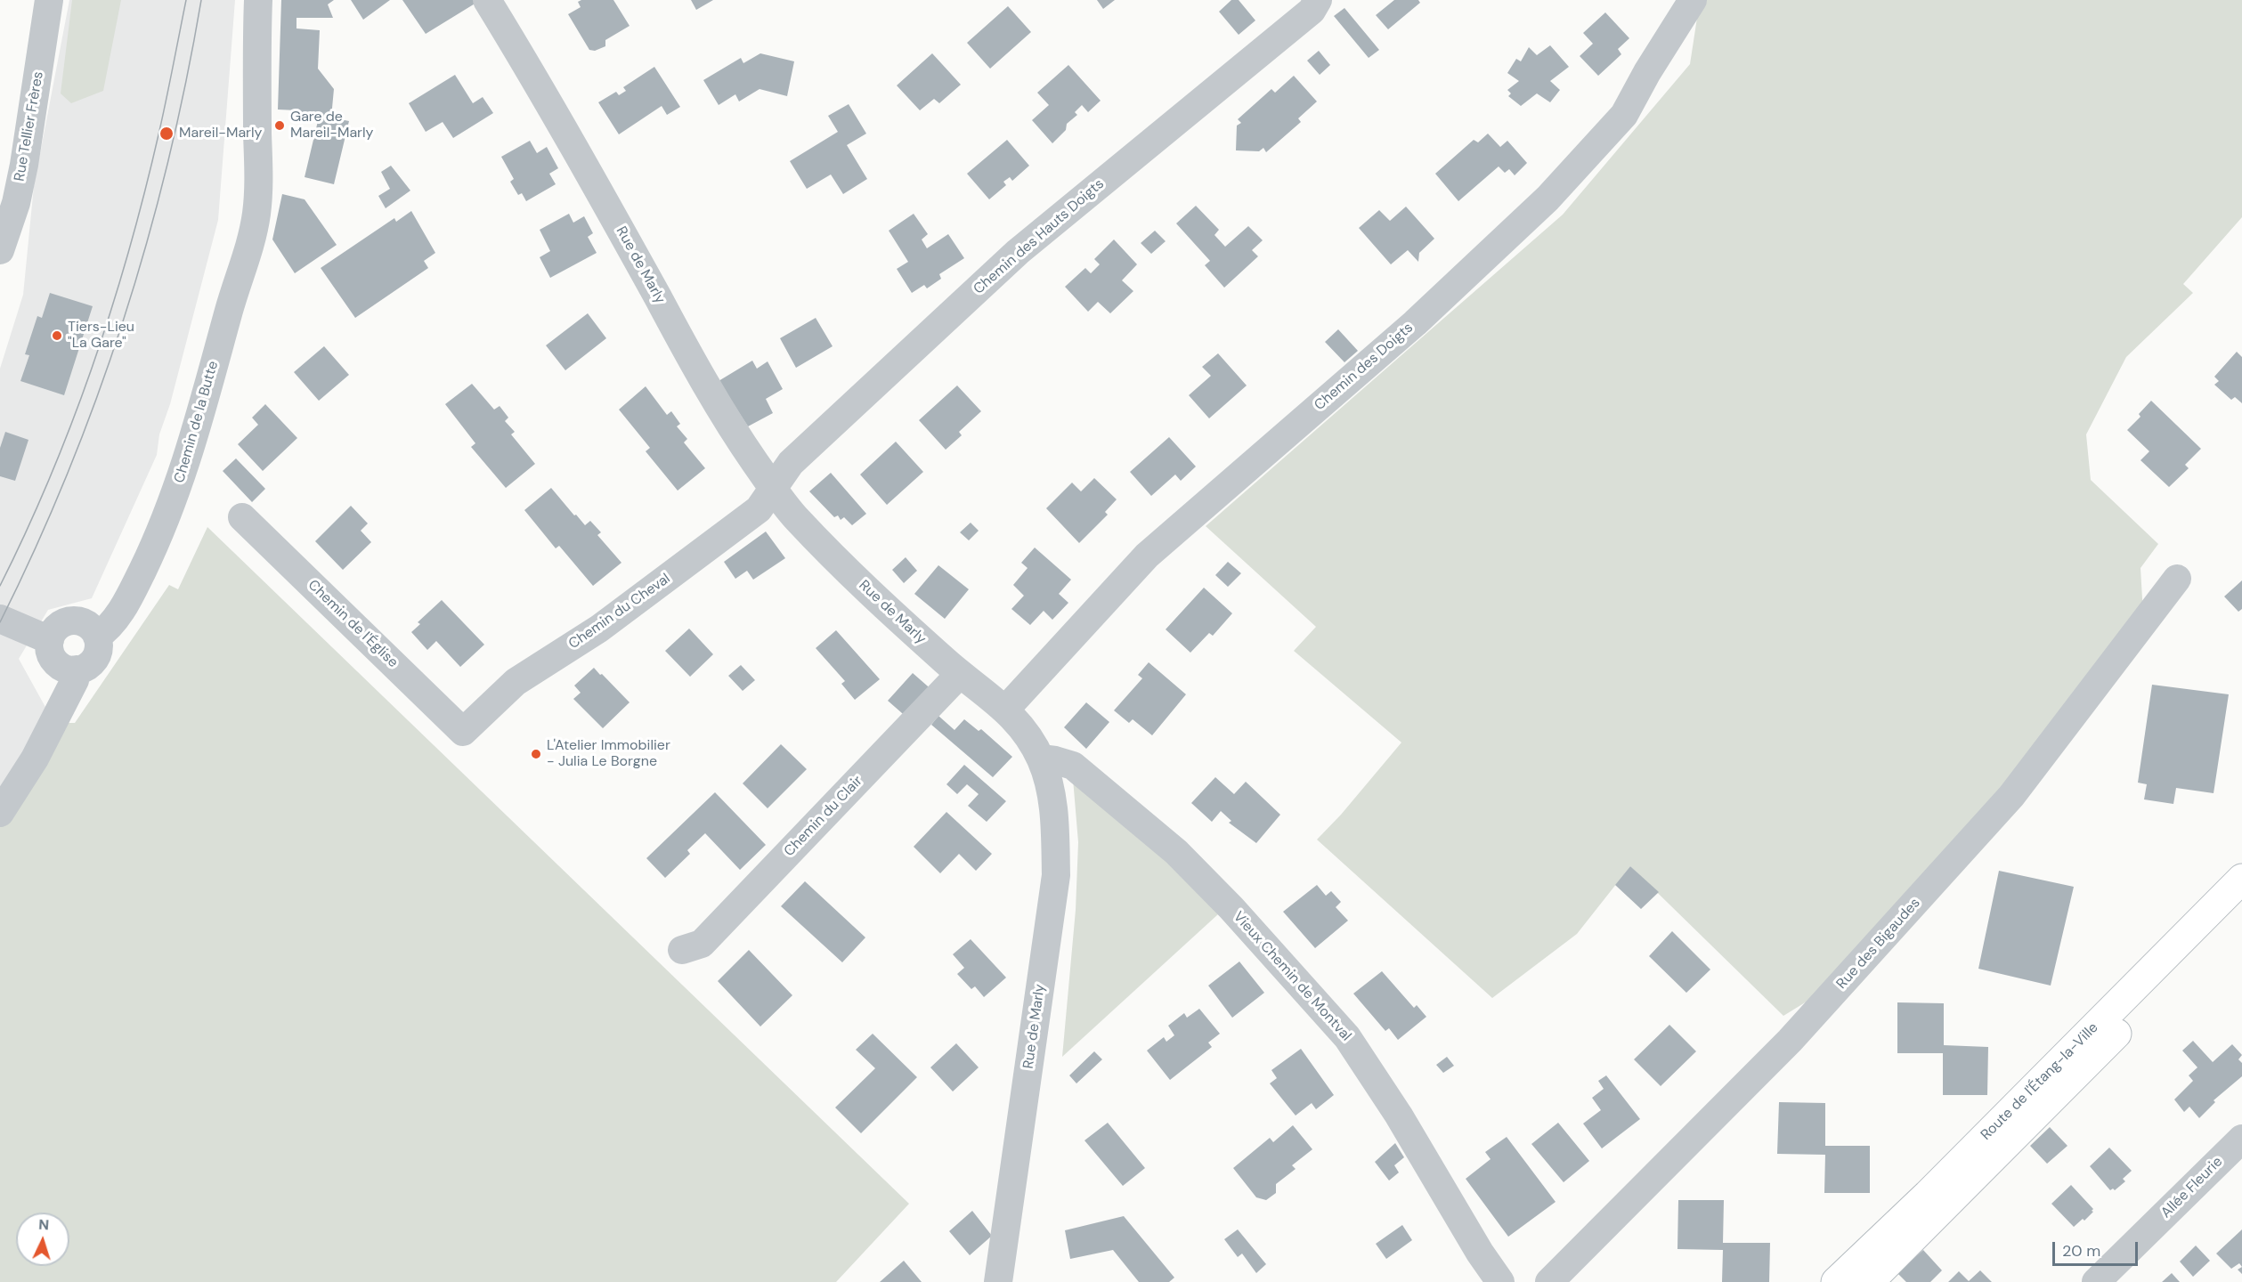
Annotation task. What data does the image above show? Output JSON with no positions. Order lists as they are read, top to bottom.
{
  "streets": {
    "street": [
      "Rue Tellier Frères",
      "Chemin des Hauts Doigts",
      "Rue de Marly",
      "Chemin des Doigts",
      "Chemin de la Butte",
      "Chemin du Cheval",
      "Chemin de l'Église",
      "Chemin du Clair",
      "Rue des Bigaudes",
      "Vieux Chemin de Montval",
      "Route de l'Étang-la-Ville",
      "Allée Fleurie"
    ]
  },
  "crossings": [
    ["Chemin des Hauts Doigts", "Rue de Marly"],
    ["Chemin des Hauts Doigts", "Chemin du Cheval"],
    ["Rue de Marly", "Chemin des Doigts"],
    ["Rue de Marly", "Chemin du Cheval"],
    ["Rue de Marly", "Chemin du Clair"],
    ["Rue de Marly", "Vieux Chemin de Montval"],
    ["Chemin du Cheval", "Chemin de l'Église"]
  ],
  "places": [
    "Gare de Mareil-Marly",
    "Mareil-Marly",
    "Tiers-Lieu \"La Gare\"",
    "L'Atelier Immobilier - Julia Le Borgne"
  ],
  "scale_bar": "20 m",
  "north": "top"
}
